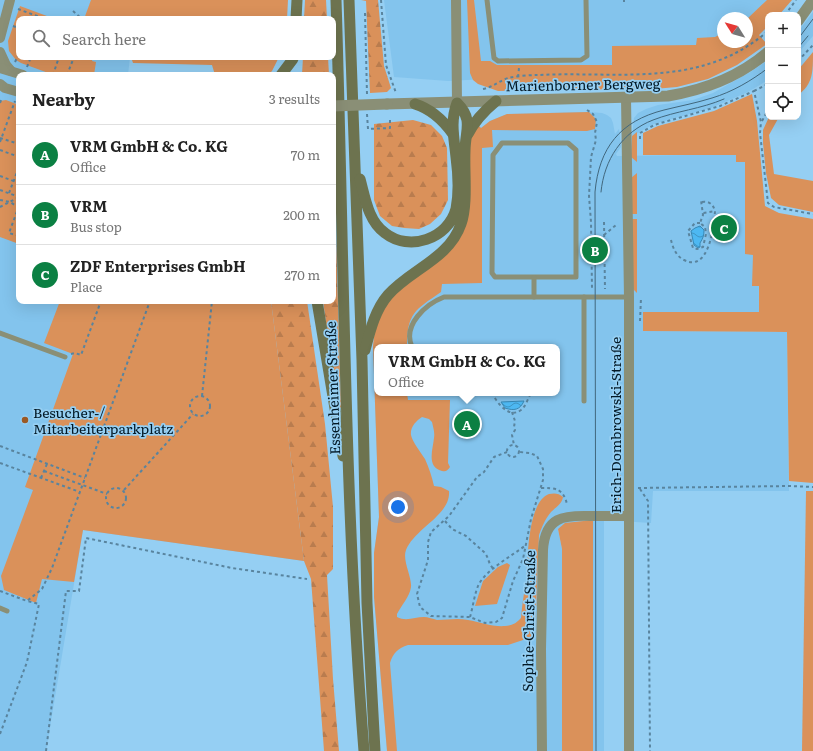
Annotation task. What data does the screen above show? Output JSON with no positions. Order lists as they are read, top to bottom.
{
  "streets": {
    "main road": ["Essenheimer Straße"],
    "street": ["Marienborner Bergweg", "Erich-Dombrowski-Straße", "Sophie-Christ-Straße"]
  },
  "crossings": [
    ["Marienborner Bergweg", "Erich-Dombrowski-Straße"],
    ["Erich-Dombrowski-Straße", "Sophie-Christ-Straße"]
  ],
  "places": ["Besucher-/ Mitarbeiterparkplatz"],
  "north": "top left",
  "page": {
    "map_buttons": ["+", "−"],
    "search": "Search here",
    "heading": ["Nearby", "3 results"],
    "list": [
      {
        "mark": "A",
        "name": "VRM GmbH & Co. KG",
        "note": "Office",
        "value": "70 m"
      },
      {
        "mark": "B",
        "name": "VRM",
        "note": "Bus stop",
        "value": "200 m"
      },
      {
        "mark": "C",
        "name": "ZDF Enterprises GmbH",
        "note": "Place",
        "value": "270 m"
      }
    ],
    "pins": ["C", "B", "A"],
    "popup": ["VRM GmbH & Co. KG", "Office"]
  }
}
